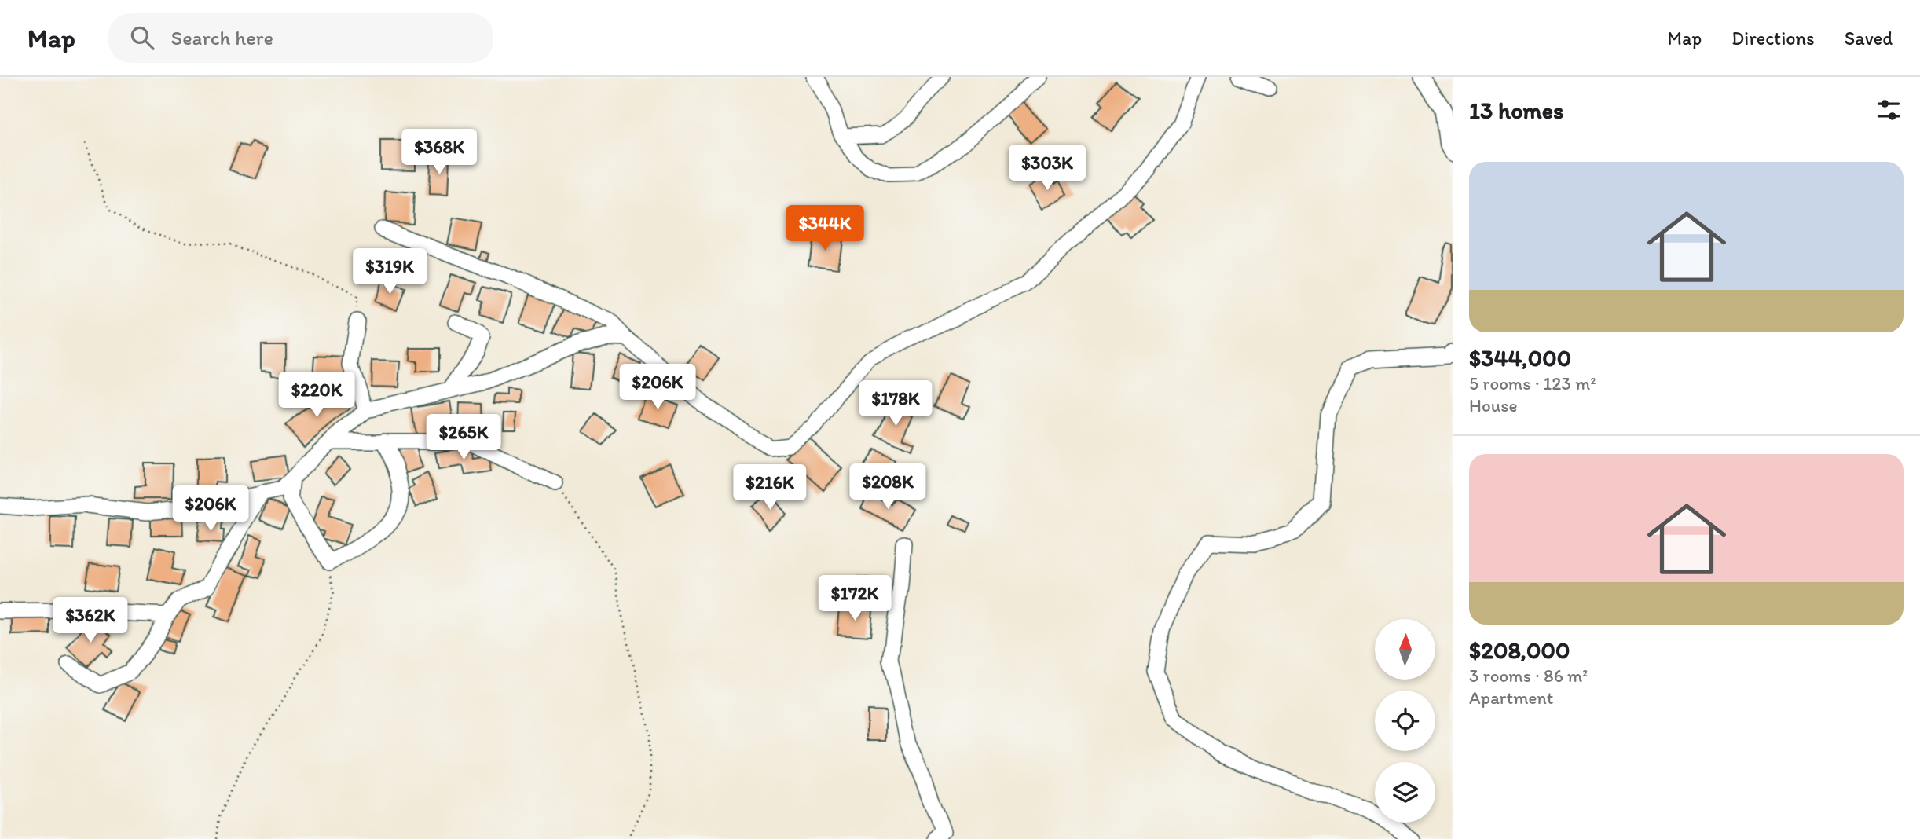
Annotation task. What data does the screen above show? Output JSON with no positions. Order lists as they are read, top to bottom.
{
  "north": "top",
  "page": {
    "header": "Map",
    "search": "Search here",
    "nav": ["Map", "Directions", "Saved"],
    "heading": "13 homes",
    "price": [
      "$368K",
      "$303K",
      "$344K",
      "$319K",
      "$206K",
      "$220K",
      "$178K",
      "$265K",
      "$208K",
      "$216K",
      "$206K",
      "$172K",
      "$362K"
    ],
    "list": [
      {
        "name": "$344,000",
        "note": "5 rooms · 123 m² · House"
      },
      {
        "name": "$208,000",
        "note": "3 rooms · 86 m² · Apartment"
      }
    ]
  }
}
